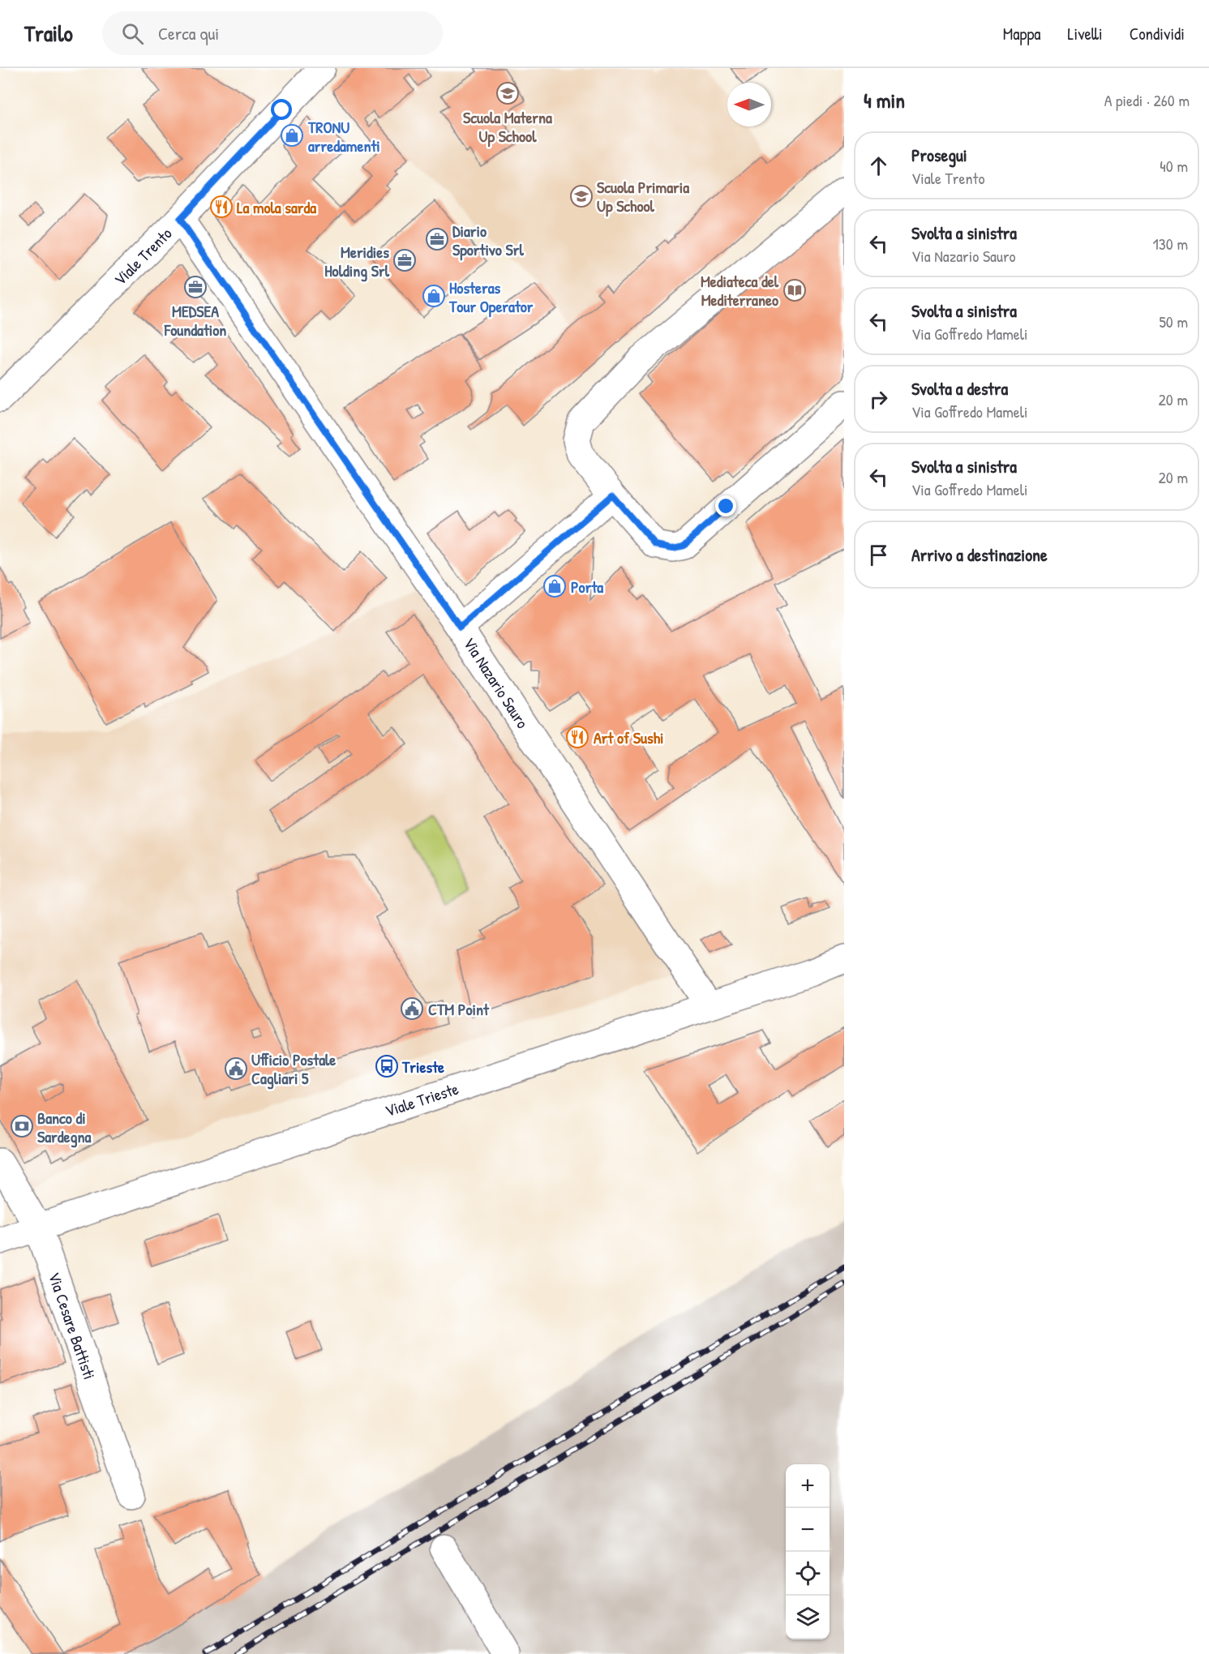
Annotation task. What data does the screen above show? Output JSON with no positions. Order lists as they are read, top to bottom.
{
  "streets": {
    "street": [
      "Viale Trento",
      "Via Nazario Sauro",
      "Viale Trieste",
      "Via Cesare Battisti"
    ]
  },
  "crossings": [
    ["Viale Trento", "Via Nazario Sauro"],
    ["Via Nazario Sauro", "Viale Trieste"],
    ["Viale Trieste", "Via Cesare Battisti"]
  ],
  "places": {
    "school or university": ["Scuola Materna Up School", "Scuola Primaria Up School"],
    "shop": ["TRONU arredamenti", "Hosteras Tour Operator", "Porta"],
    "restaurant": ["La mola sarda", "Art of Sushi"],
    "office": ["Diario Sportivo Srl", "Meridies Holding Srl", "MEDSEA Foundation"],
    "library": ["Mediateca del Mediterraneo"],
    "public building": ["CTM Point", "Ufficio Postale Cagliari 5"],
    "bus stop": ["Trieste"],
    "bank": ["Banco di Sardegna"]
  },
  "north": "left",
  "page": {
    "header": "Trailo",
    "search": "Cerca qui",
    "nav": ["Mappa", "Livelli", "Condividi"],
    "heading": ["4 min", "A piedi · 260 m"],
    "list": [
      ["Prosegui", "Viale Trento", "40 m"],
      ["Svolta a sinistra", "Via Nazario Sauro", "130 m"],
      ["Svolta a sinistra", "Via Goffredo Mameli", "50 m"],
      ["Svolta a destra", "Via Goffredo Mameli", "20 m"],
      ["Svolta a sinistra", "Via Goffredo Mameli", "20 m"],
      "Arrivo a destinazione"
    ],
    "map_buttons": ["+", "−"]
  }
}
